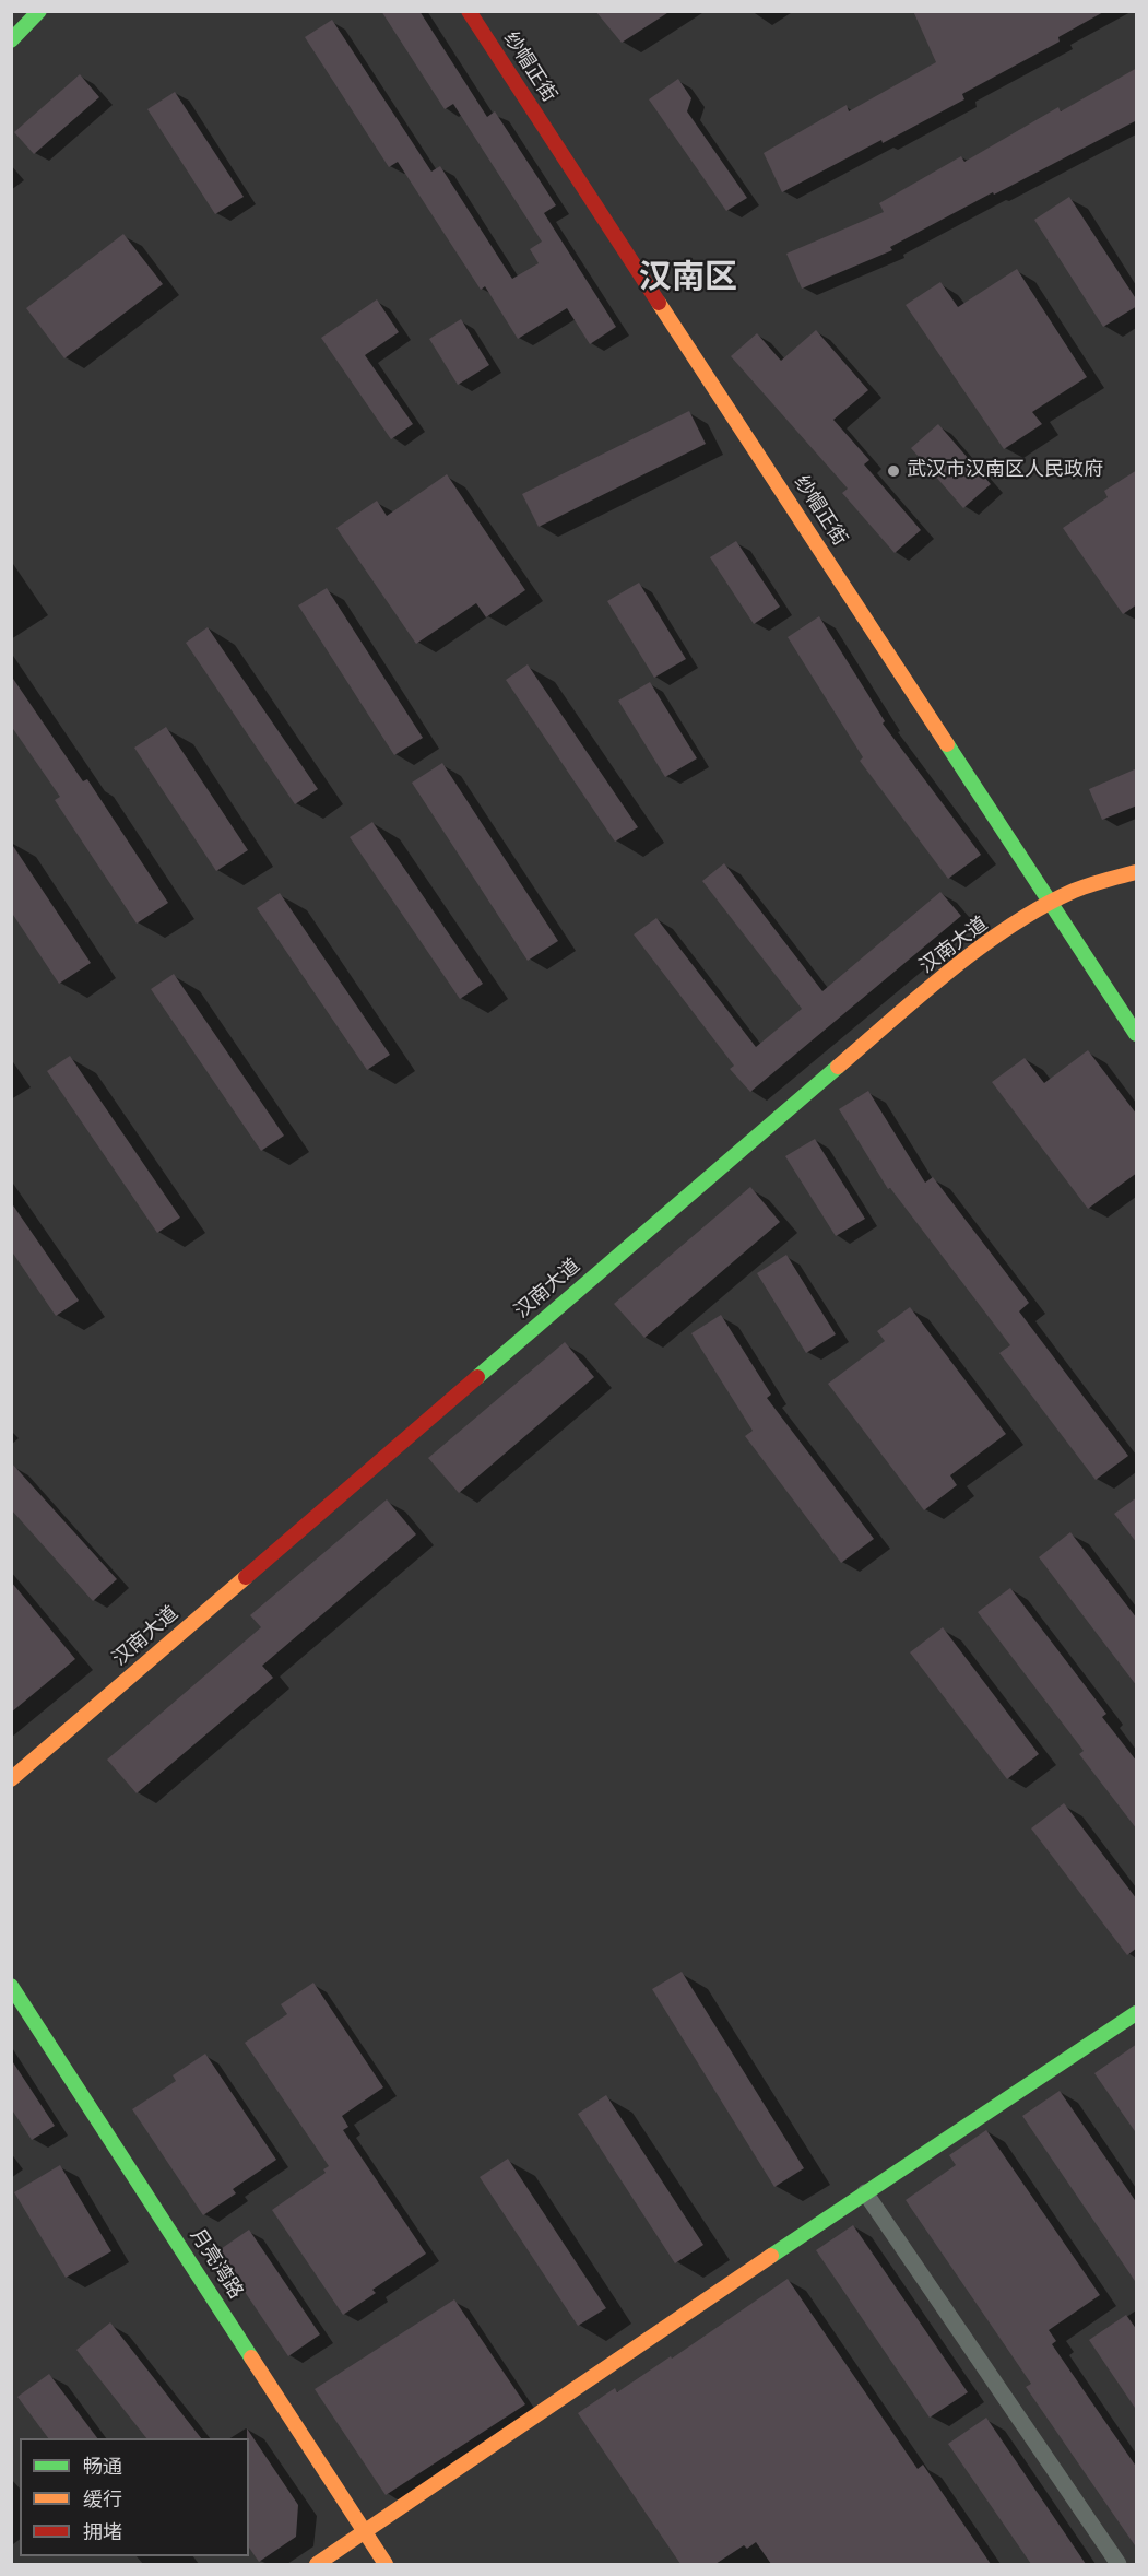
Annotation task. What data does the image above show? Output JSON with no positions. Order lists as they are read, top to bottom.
{
  "streets": {
    "main road": ["纱帽正街", "汉南大道", "月亮湾路"]
  },
  "crossings": [
    ["纱帽正街", "汉南大道"]
  ],
  "districts": ["汉南区"],
  "places": ["武汉市汉南区人民政府"],
  "legend": ["畅通", "缓行", "拥堵"]
}
